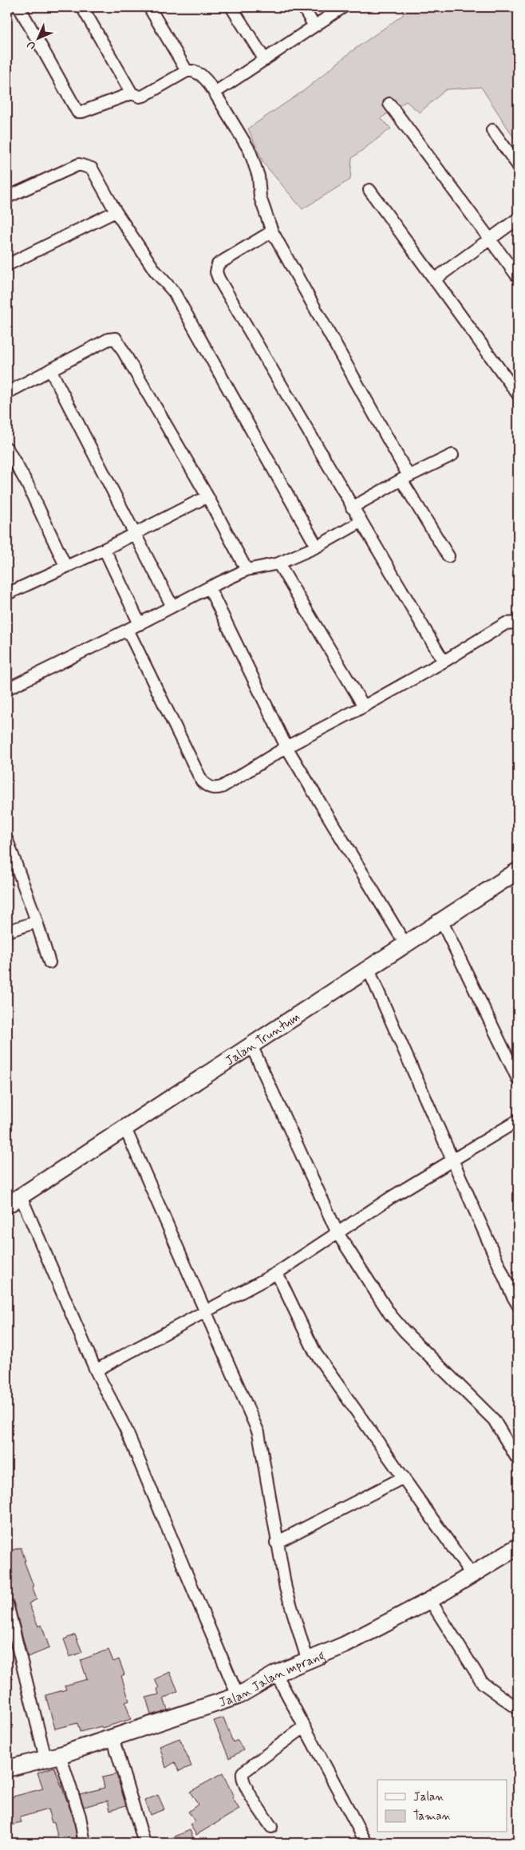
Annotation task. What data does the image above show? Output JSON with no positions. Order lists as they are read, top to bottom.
{
  "streets": {
    "street": ["Jalan Truntum", "Jalan Jalan mprang"]
  },
  "legend": ["Jalan", "Taman"],
  "north": "bottom left"
}
